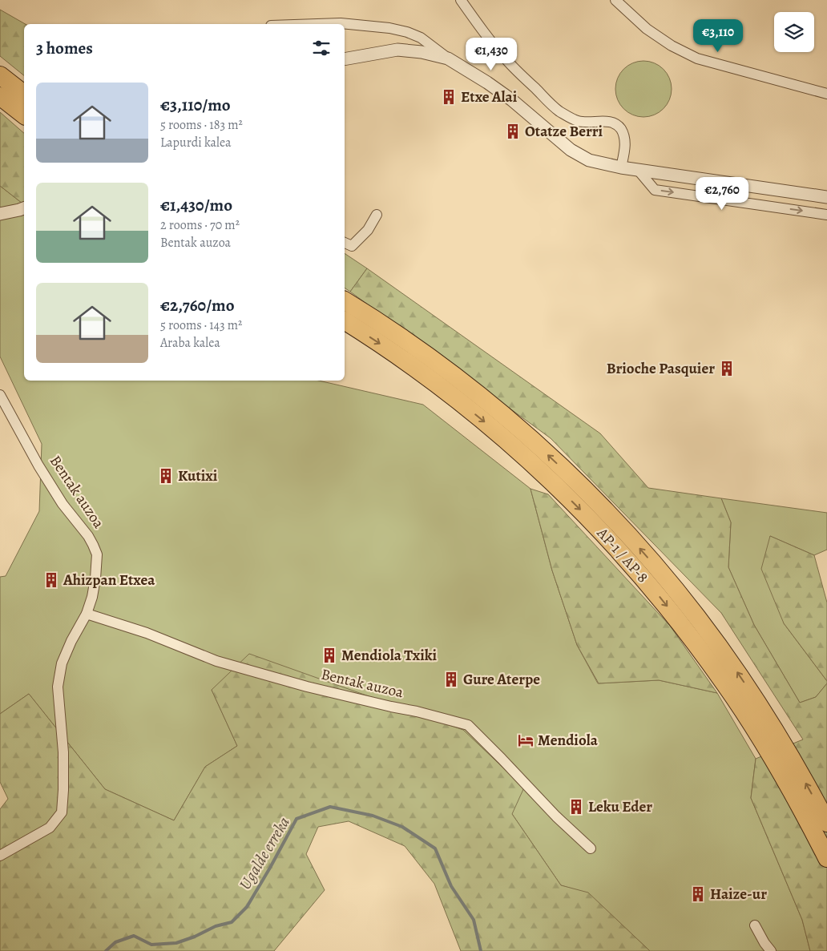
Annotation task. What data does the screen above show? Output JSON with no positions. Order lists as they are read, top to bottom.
{
  "streets": {
    "highway": ["AP-1 / AP-8"],
    "street": ["Bentak auzoa"]
  },
  "water": ["Ugalde erreka"],
  "places": {
    "building": [
      "Etxe Alai",
      "Otatze Berri",
      "Brioche Pasquier",
      "Kutixi",
      "Ahizpan Etxea",
      "Mendiola Txiki",
      "Gure Aterpe",
      "Leku Eder",
      "Haize-ur"
    ],
    "hotel": ["Mendiola"]
  },
  "page": {
    "price": ["€3,110", "€1,430", "€2,760"],
    "heading": "3 homes",
    "list": [
      {
        "name": "€3,110/mo",
        "note": "5 rooms · 183 m² · Lapurdi kalea"
      },
      {
        "name": "€1,430/mo",
        "note": "2 rooms · 70 m² · Bentak auzoa"
      },
      {
        "name": "€2,760/mo",
        "note": "5 rooms · 143 m² · Araba kalea"
      }
    ]
  }
}
